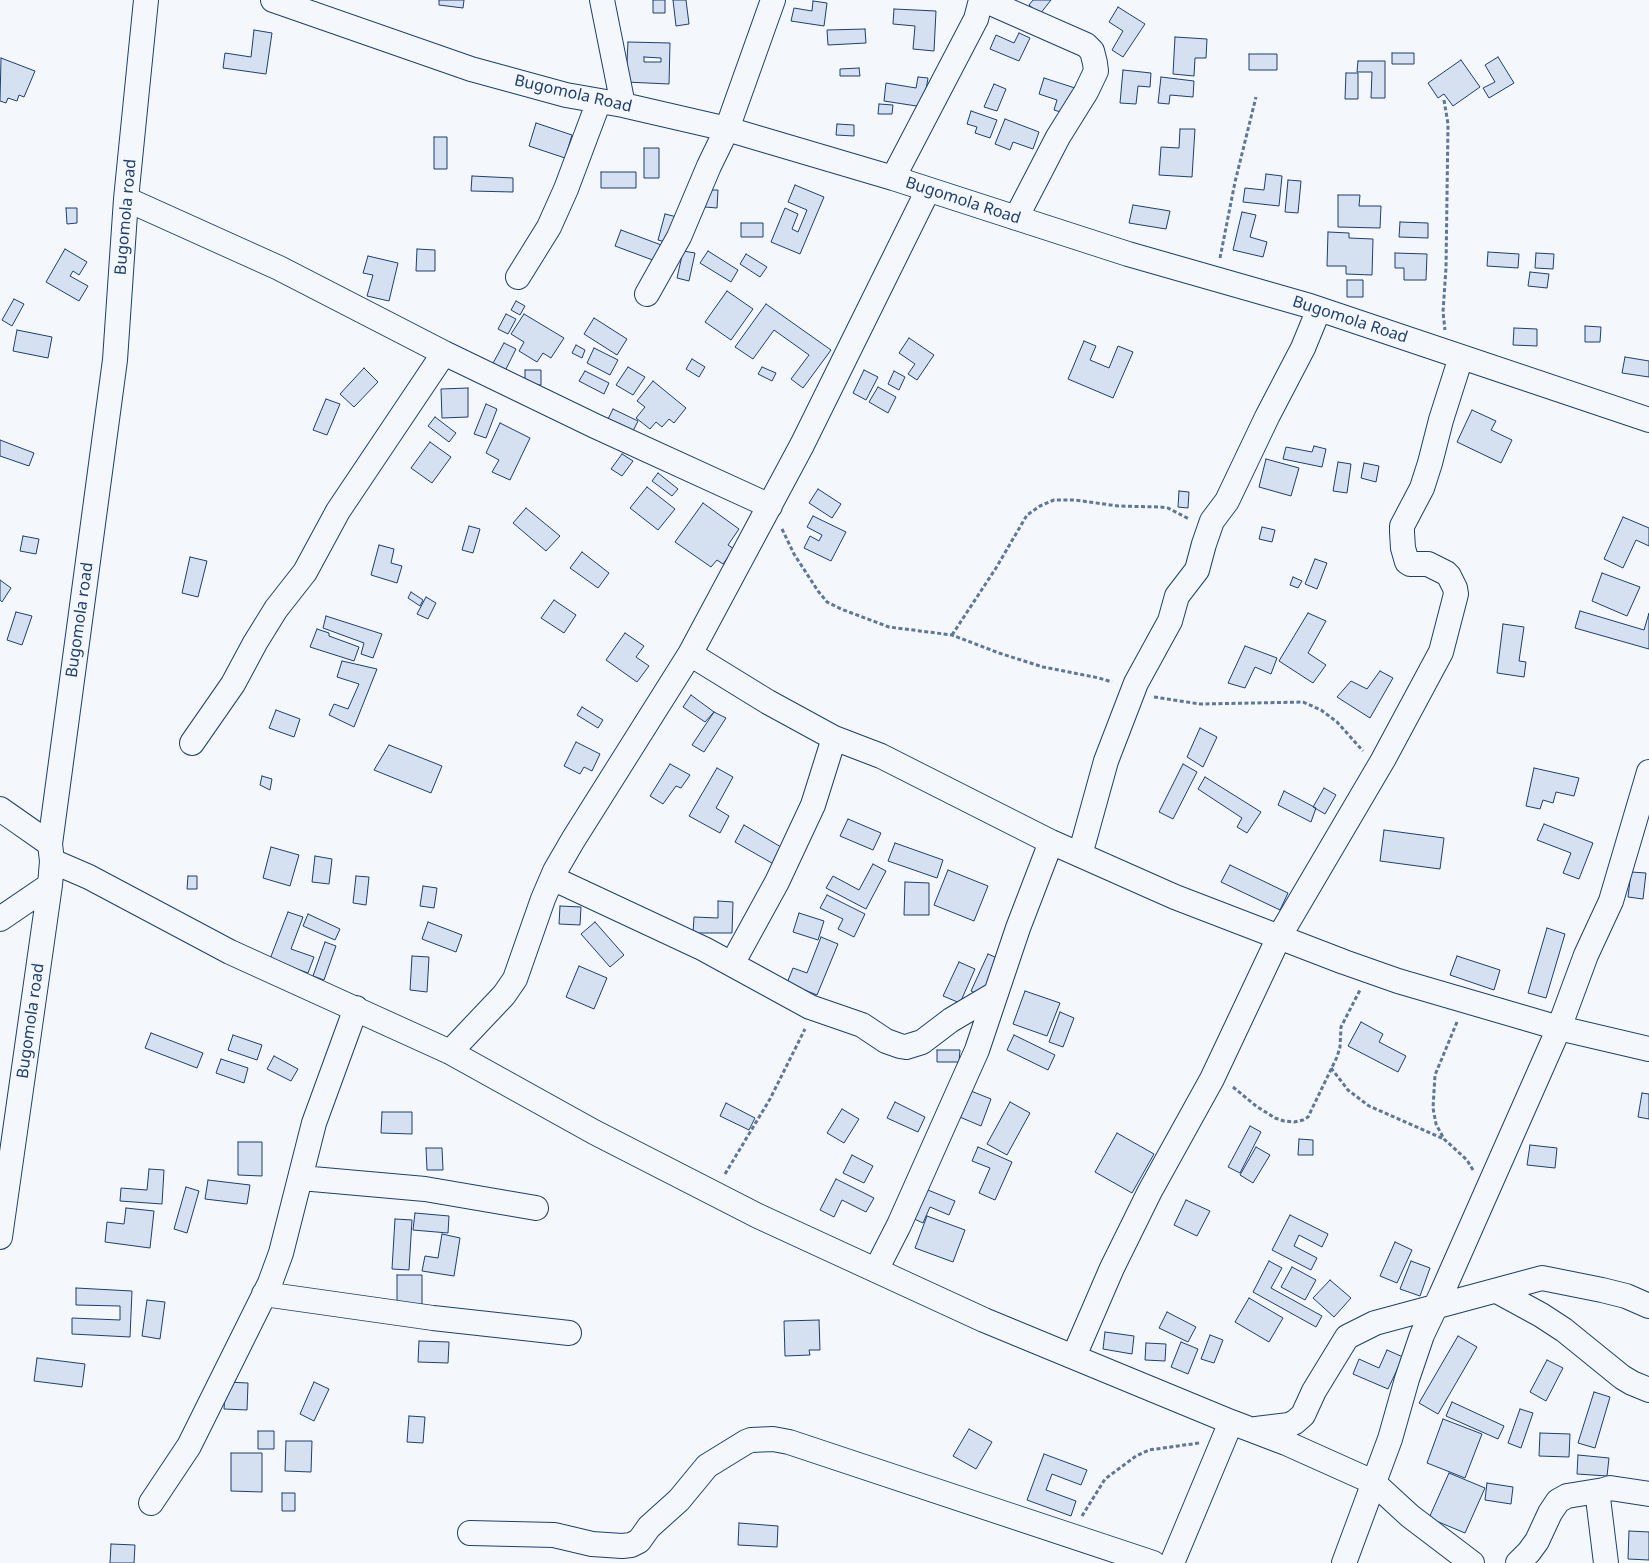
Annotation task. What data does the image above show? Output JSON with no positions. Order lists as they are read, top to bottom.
{
  "streets": {
    "street": ["Bugomola Road", "Bugomola road"]
  },
  "crossings": [
    ["Bugomola Road", "Bugomola road"]
  ]
}
